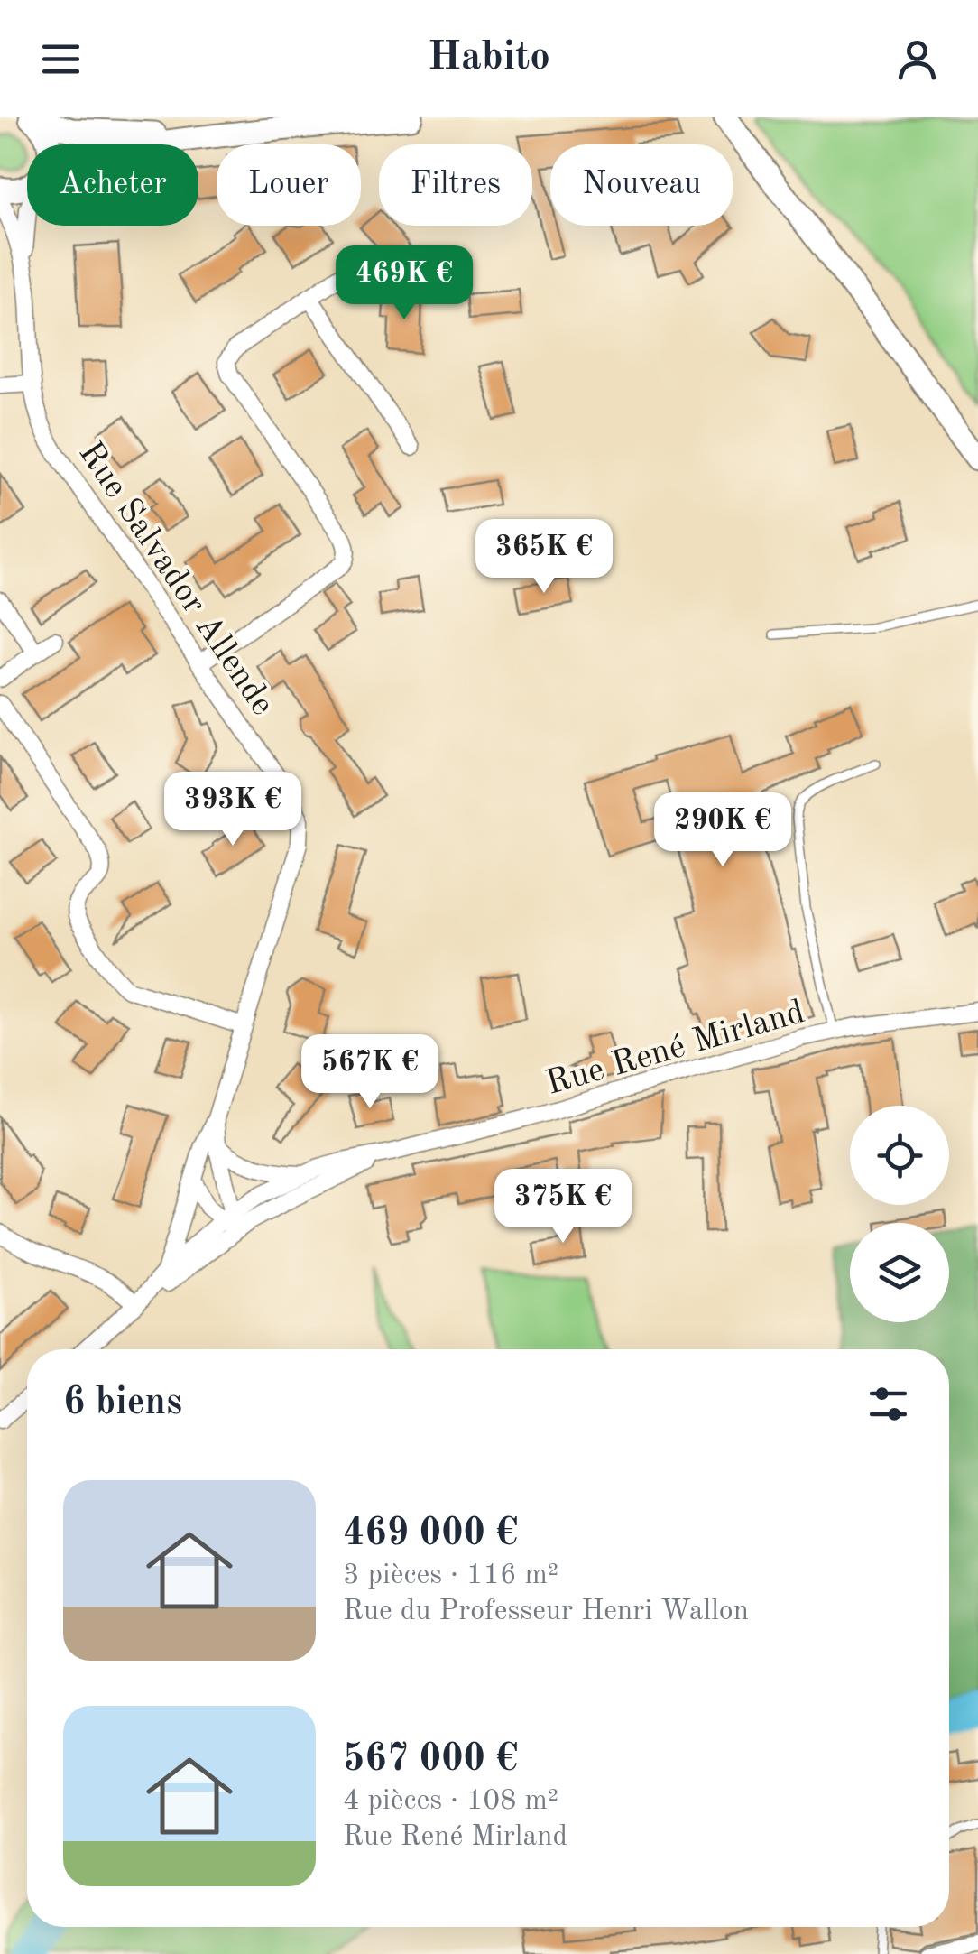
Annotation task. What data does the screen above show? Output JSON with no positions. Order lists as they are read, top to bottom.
{
  "streets": {
    "street": ["Rue Salvador Allende", "Rue René Mirland"]
  },
  "crossings": [
    ["Rue Salvador Allende", "Rue René Mirland"]
  ],
  "page": {
    "header": "Habito",
    "chip": [
      "Acheter",
      "Louer",
      "Filtres",
      "Nouveau"
    ],
    "price": [
      "469K €",
      "365K €",
      "393K €",
      "290K €",
      "567K €",
      "375K €"
    ],
    "heading": "6 biens",
    "list": [
      {
        "name": "469 000 €",
        "note": "3 pièces · 116 m² · Rue du Professeur Henri Wallon"
      },
      {
        "name": "567 000 €",
        "note": "4 pièces · 108 m² · Rue René Mirland"
      }
    ]
  }
}
